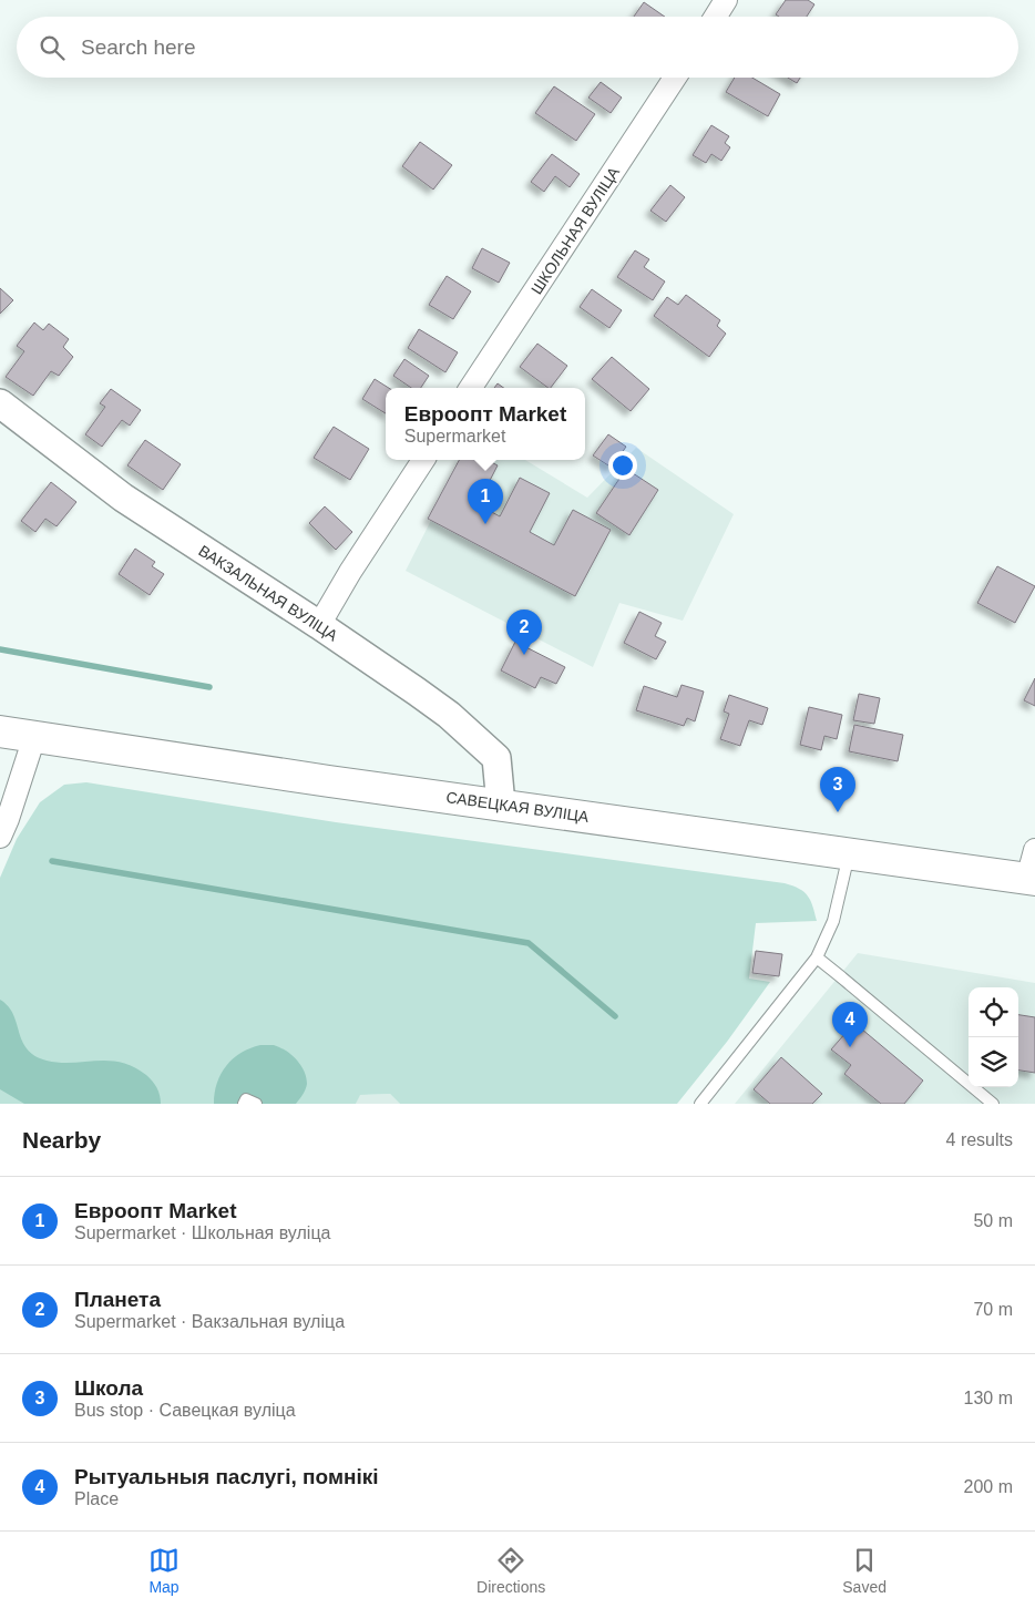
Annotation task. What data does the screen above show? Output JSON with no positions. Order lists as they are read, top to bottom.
{
  "streets": {
    "main road": ["САВЕЦКАЯ ВУЛІЦА"],
    "street": ["ШКОЛЬНАЯ ВУЛІЦА", "ВАКЗАЛЬНАЯ ВУЛІЦА"]
  },
  "crossings": [
    ["ВАКЗАЛЬНАЯ ВУЛІЦА", "САВЕЦКАЯ ВУЛІЦА"]
  ],
  "page": {
    "search": "Search here",
    "popup": ["Евроопт Market", "Supermarket"],
    "pins": [
      "1",
      "2",
      "3",
      "4"
    ],
    "heading": ["Nearby", "4 results"],
    "list": [
      {
        "mark": "1",
        "name": "Евроопт Market",
        "note": "Supermarket · Школьная вуліца",
        "value": "50 m"
      },
      {
        "mark": "2",
        "name": "Планета",
        "note": "Supermarket · Вакзальная вуліца",
        "value": "70 m"
      },
      {
        "mark": "3",
        "name": "Школа",
        "note": "Bus stop · Савецкая вуліца",
        "value": "130 m"
      },
      {
        "mark": "4",
        "name": "Рытуальныя паслугі, помнікі",
        "note": "Place",
        "value": "200 m"
      }
    ],
    "nav": ["Map", "Directions", "Saved"]
  }
}
